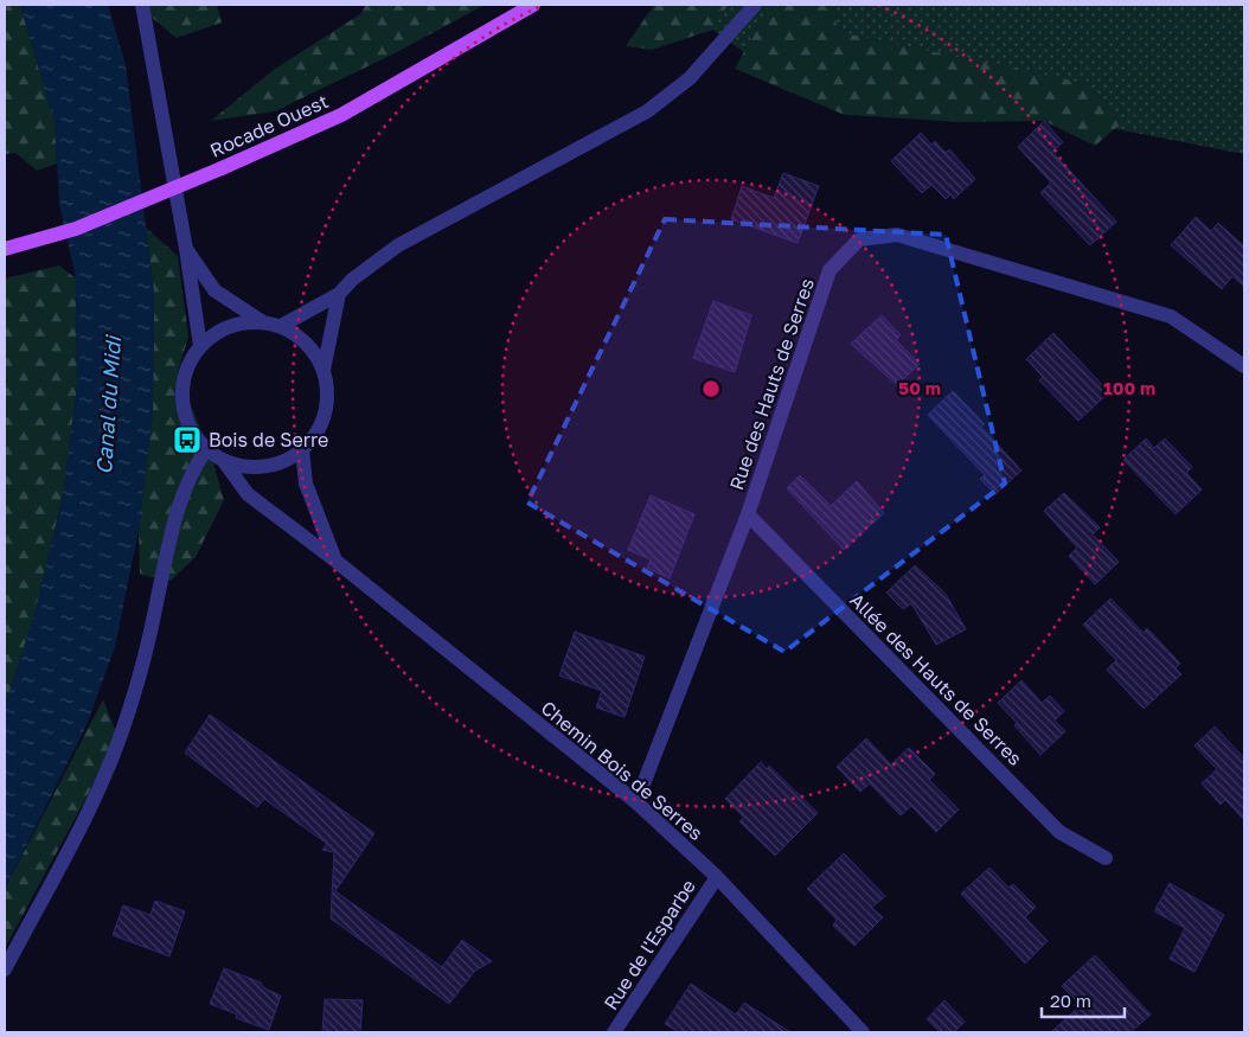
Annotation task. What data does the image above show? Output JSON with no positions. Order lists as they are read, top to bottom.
{
  "streets": {
    "main road": ["Rocade Ouest"],
    "street": [
      "Rue des Hauts de Serres",
      "Allée des Hauts de Serres",
      "Chemin Bois de Serres",
      "Rue de l'Esparbe"
    ]
  },
  "crossings": [
    ["Rue des Hauts de Serres", "Allée des Hauts de Serres"],
    ["Rue des Hauts de Serres", "Chemin Bois de Serres"],
    ["Chemin Bois de Serres", "Rue de l'Esparbe"]
  ],
  "water": ["Canal du Midi"],
  "places": {
    "bus stop": ["Bois de Serre"]
  },
  "scale_bar": "20 m",
  "rings": ["50 m", "100 m"]
}
